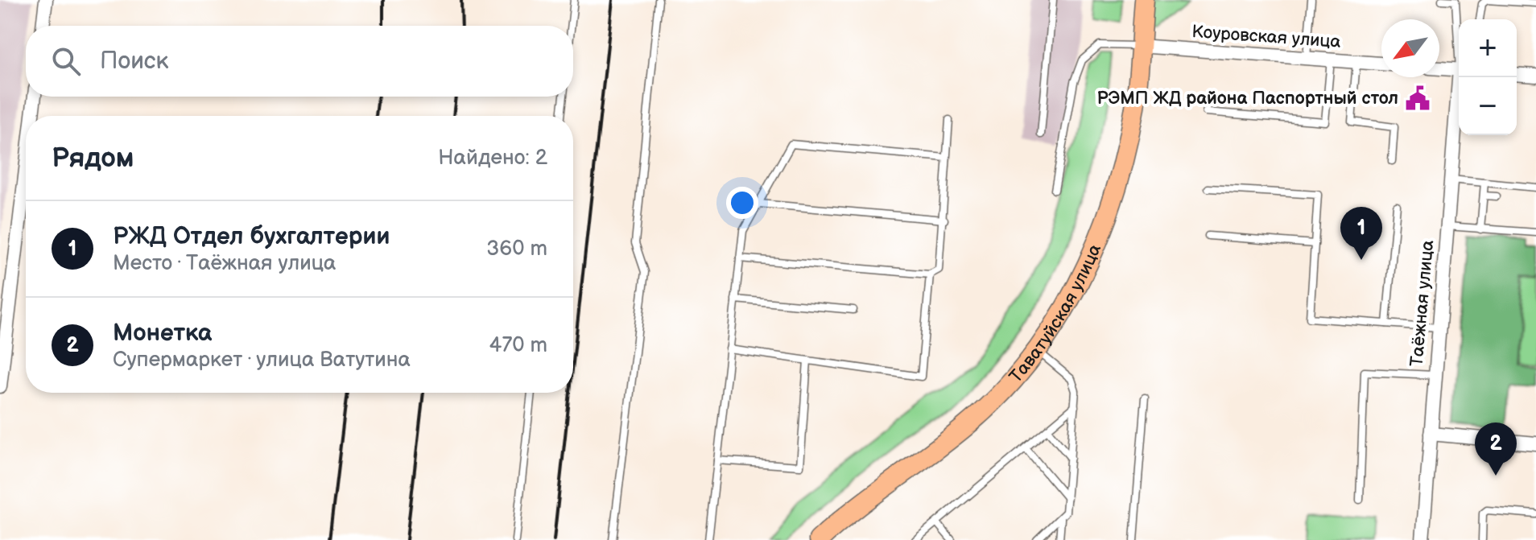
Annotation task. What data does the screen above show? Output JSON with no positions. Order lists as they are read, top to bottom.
{
  "streets": {
    "main road": ["Таватуйская улица"],
    "street": ["Коуровская улица", "Таёжная улица"]
  },
  "crossings": [
    ["Коуровская улица", "Таватуйская улица"]
  ],
  "places": {
    "public building": ["РЭМП ЖД района Паспортный стол"]
  },
  "north": "bottom left",
  "page": {
    "map_buttons": ["+", "−"],
    "search": "Поиск",
    "heading": ["Рядом", "Найдено: 2"],
    "list": [
      {
        "mark": "1",
        "name": "РЖД Отдел бухгалтерии",
        "note": "Место · Таёжная улица",
        "value": "360 m"
      },
      {
        "mark": "2",
        "name": "Монетка",
        "note": "Супермаркет · улица Ватутина",
        "value": "470 m"
      }
    ],
    "pins": ["1", "2"]
  }
}
